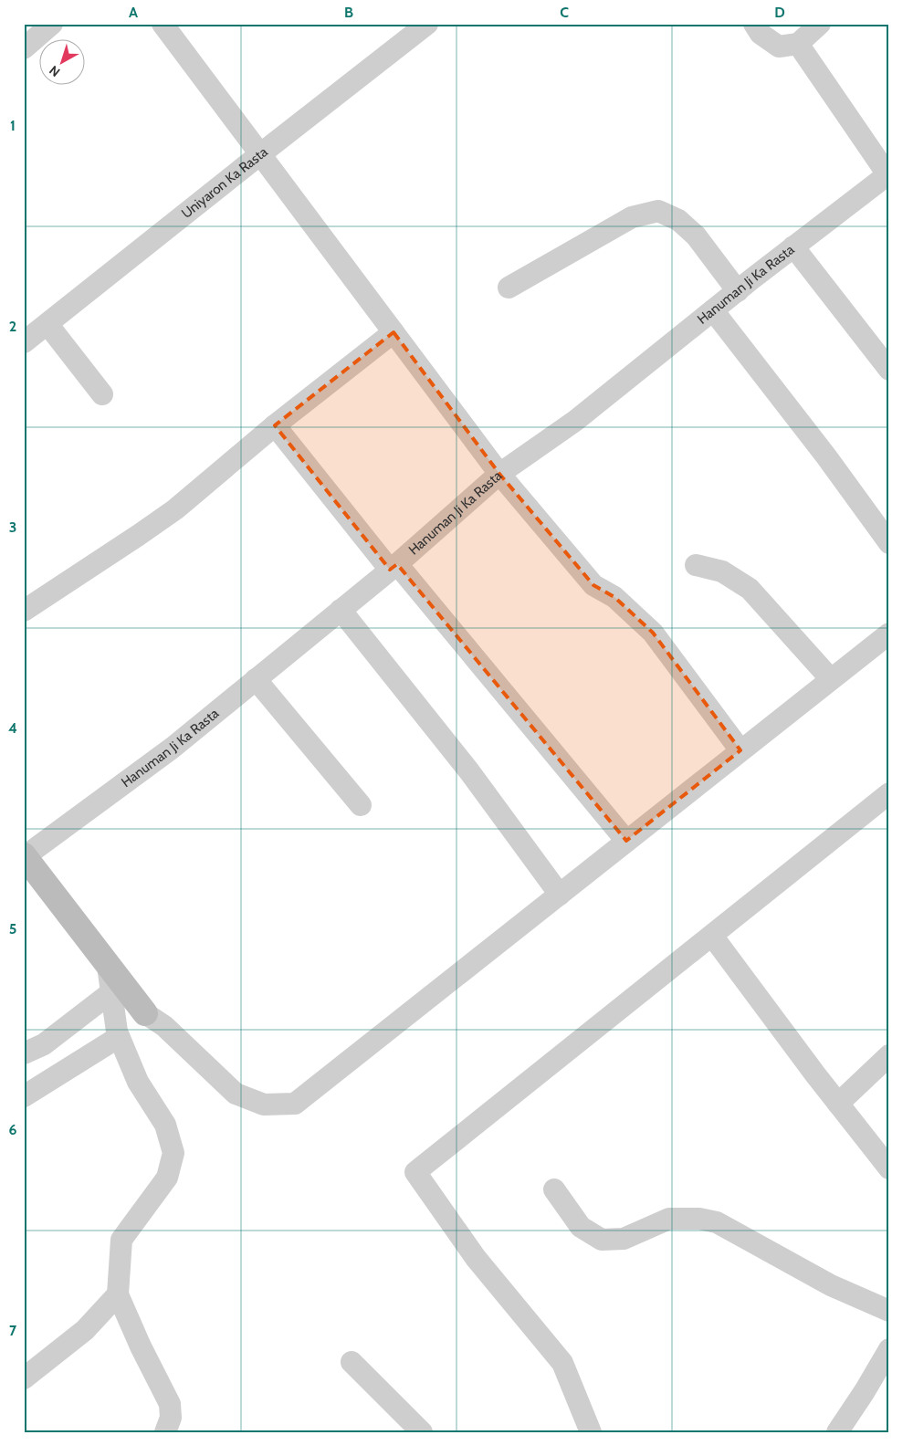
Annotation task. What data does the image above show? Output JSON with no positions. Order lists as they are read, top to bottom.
{
  "streets": {
    "street": ["Uniyaron Ka Rasta", "Hanuman Ji Ka Rasta"]
  },
  "north": "bottom left",
  "grid": {
    "columns": [
      "A",
      "B",
      "C",
      "D"
    ],
    "rows": [
      "1",
      "2",
      "3",
      "4",
      "5",
      "6",
      "7"
    ]
  }
}
